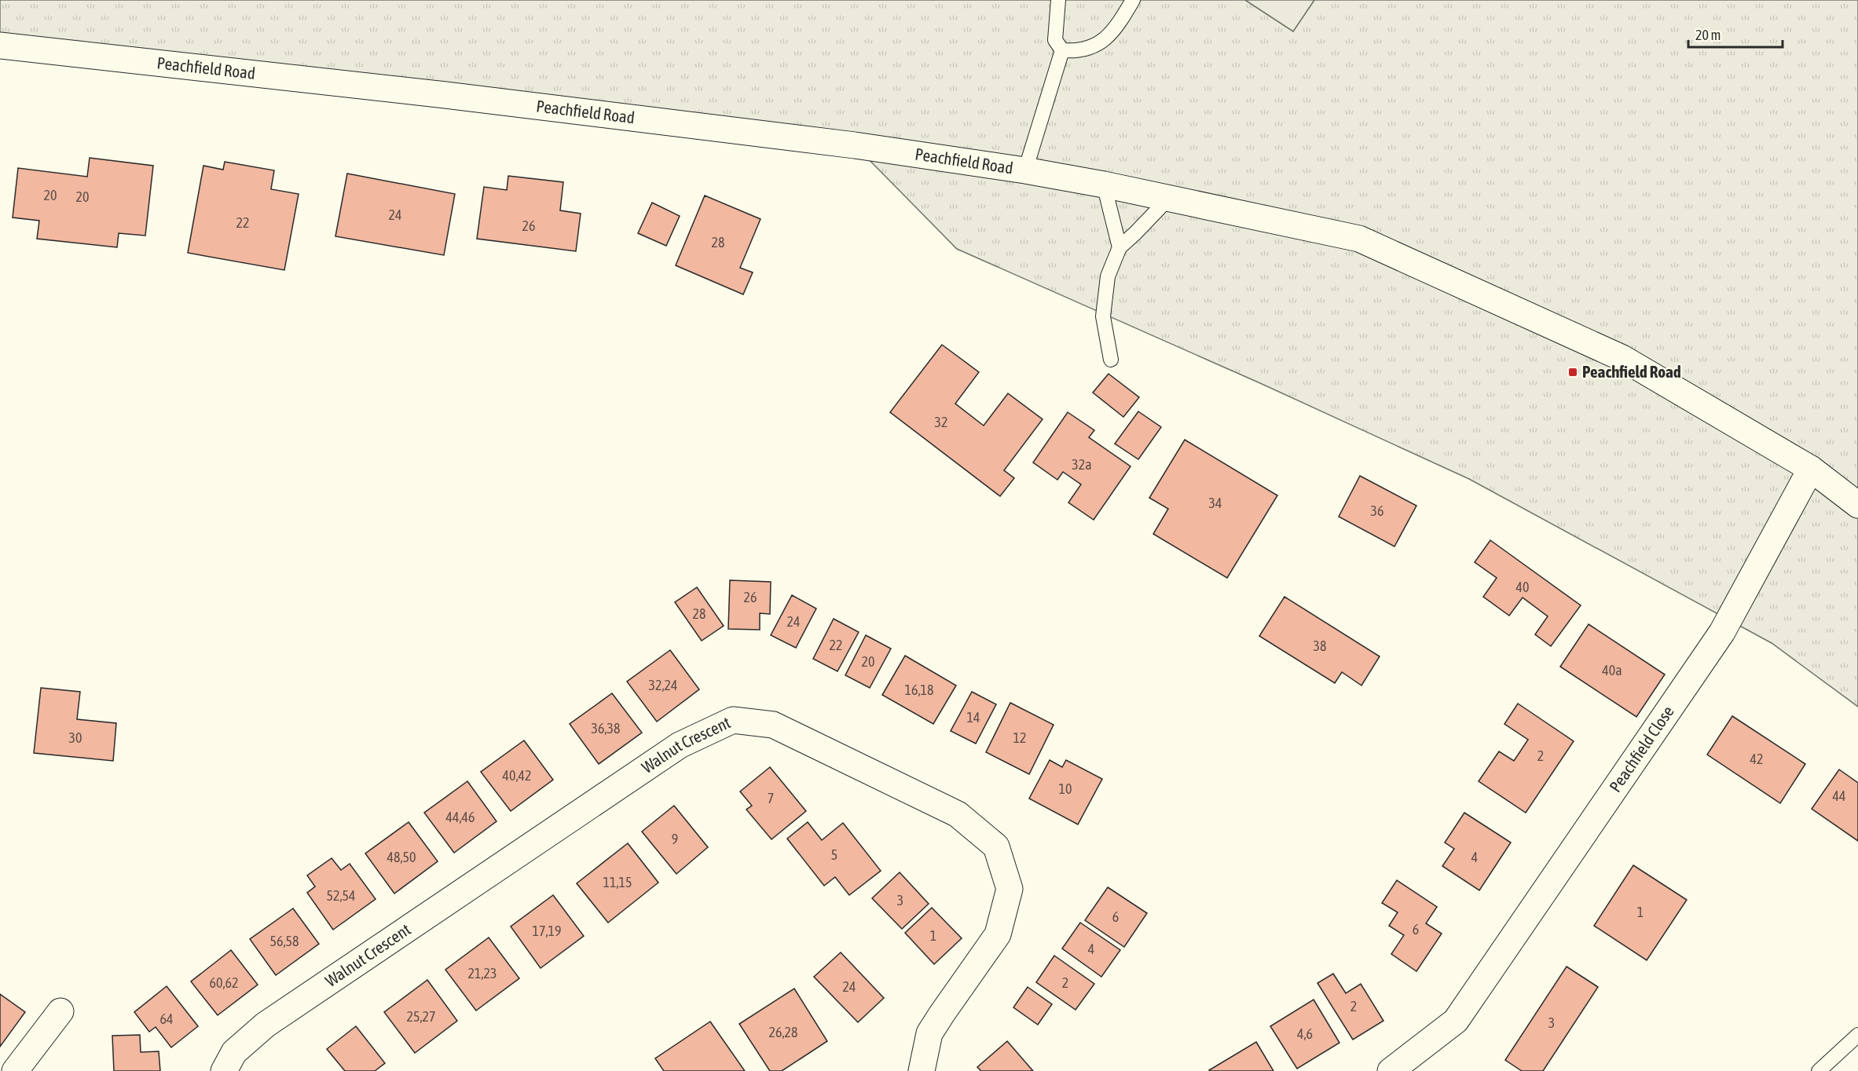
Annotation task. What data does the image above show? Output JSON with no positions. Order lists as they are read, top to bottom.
{
  "streets": {
    "street": ["Peachfield Road", "Walnut Crescent", "Peachfield Close"]
  },
  "crossings": [
    ["Peachfield Road", "Peachfield Close"]
  ],
  "places": {
    "transit": ["Peachfield Road"]
  },
  "house_numbers": [
    "20",
    "20",
    "24",
    "22",
    "26",
    "28",
    "32",
    "32a",
    "34",
    "36",
    "40",
    "26",
    "28",
    "24",
    "22",
    "38",
    "20",
    "40a",
    "32,24",
    "16,18",
    "14",
    "36,38",
    "30",
    "12",
    "2",
    "42",
    "40,42",
    "10",
    "44",
    "7",
    "44,46",
    "9",
    "5",
    "48,50",
    "4",
    "11,15",
    "52,54",
    "3",
    "1",
    "6",
    "6",
    "17,19",
    "1",
    "56,58",
    "4",
    "21,23",
    "60,62",
    "2",
    "24",
    "2",
    "25,27",
    "64",
    "3",
    "26,28",
    "4,6"
  ],
  "scale_bar": "20 m"
}
